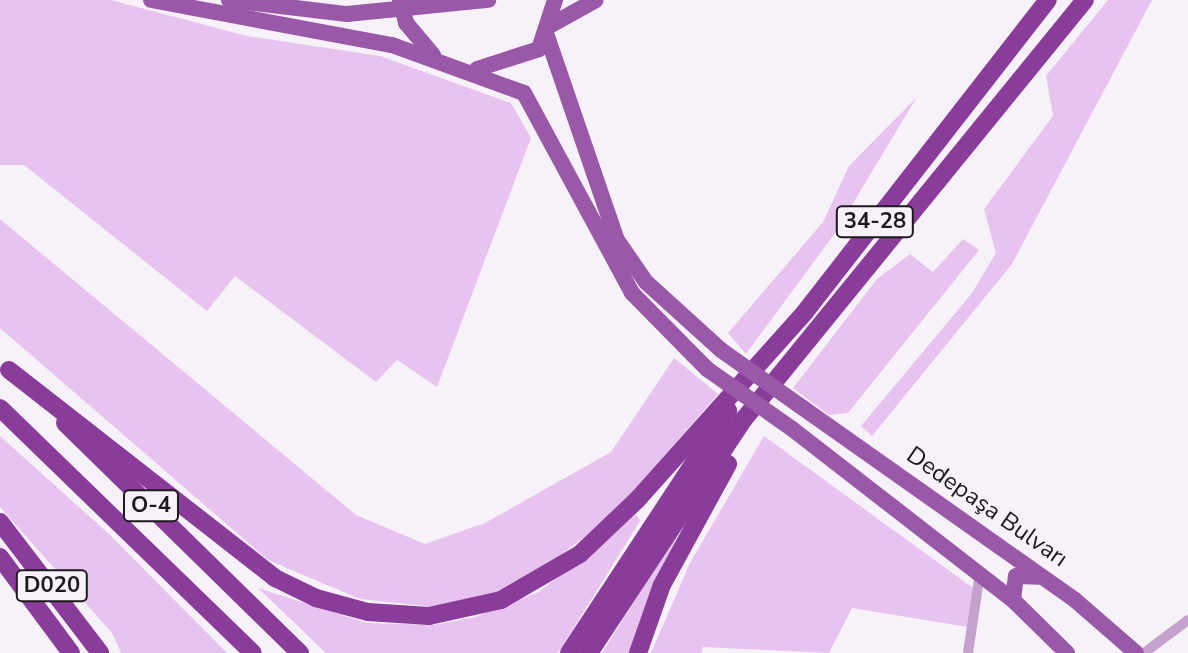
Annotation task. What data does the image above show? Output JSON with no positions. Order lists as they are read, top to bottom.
{
  "streets": {
    "highway": ["34-28", "O-4", "D020"],
    "main road": ["Dedepaşa Bulvarı"]
  }
}
